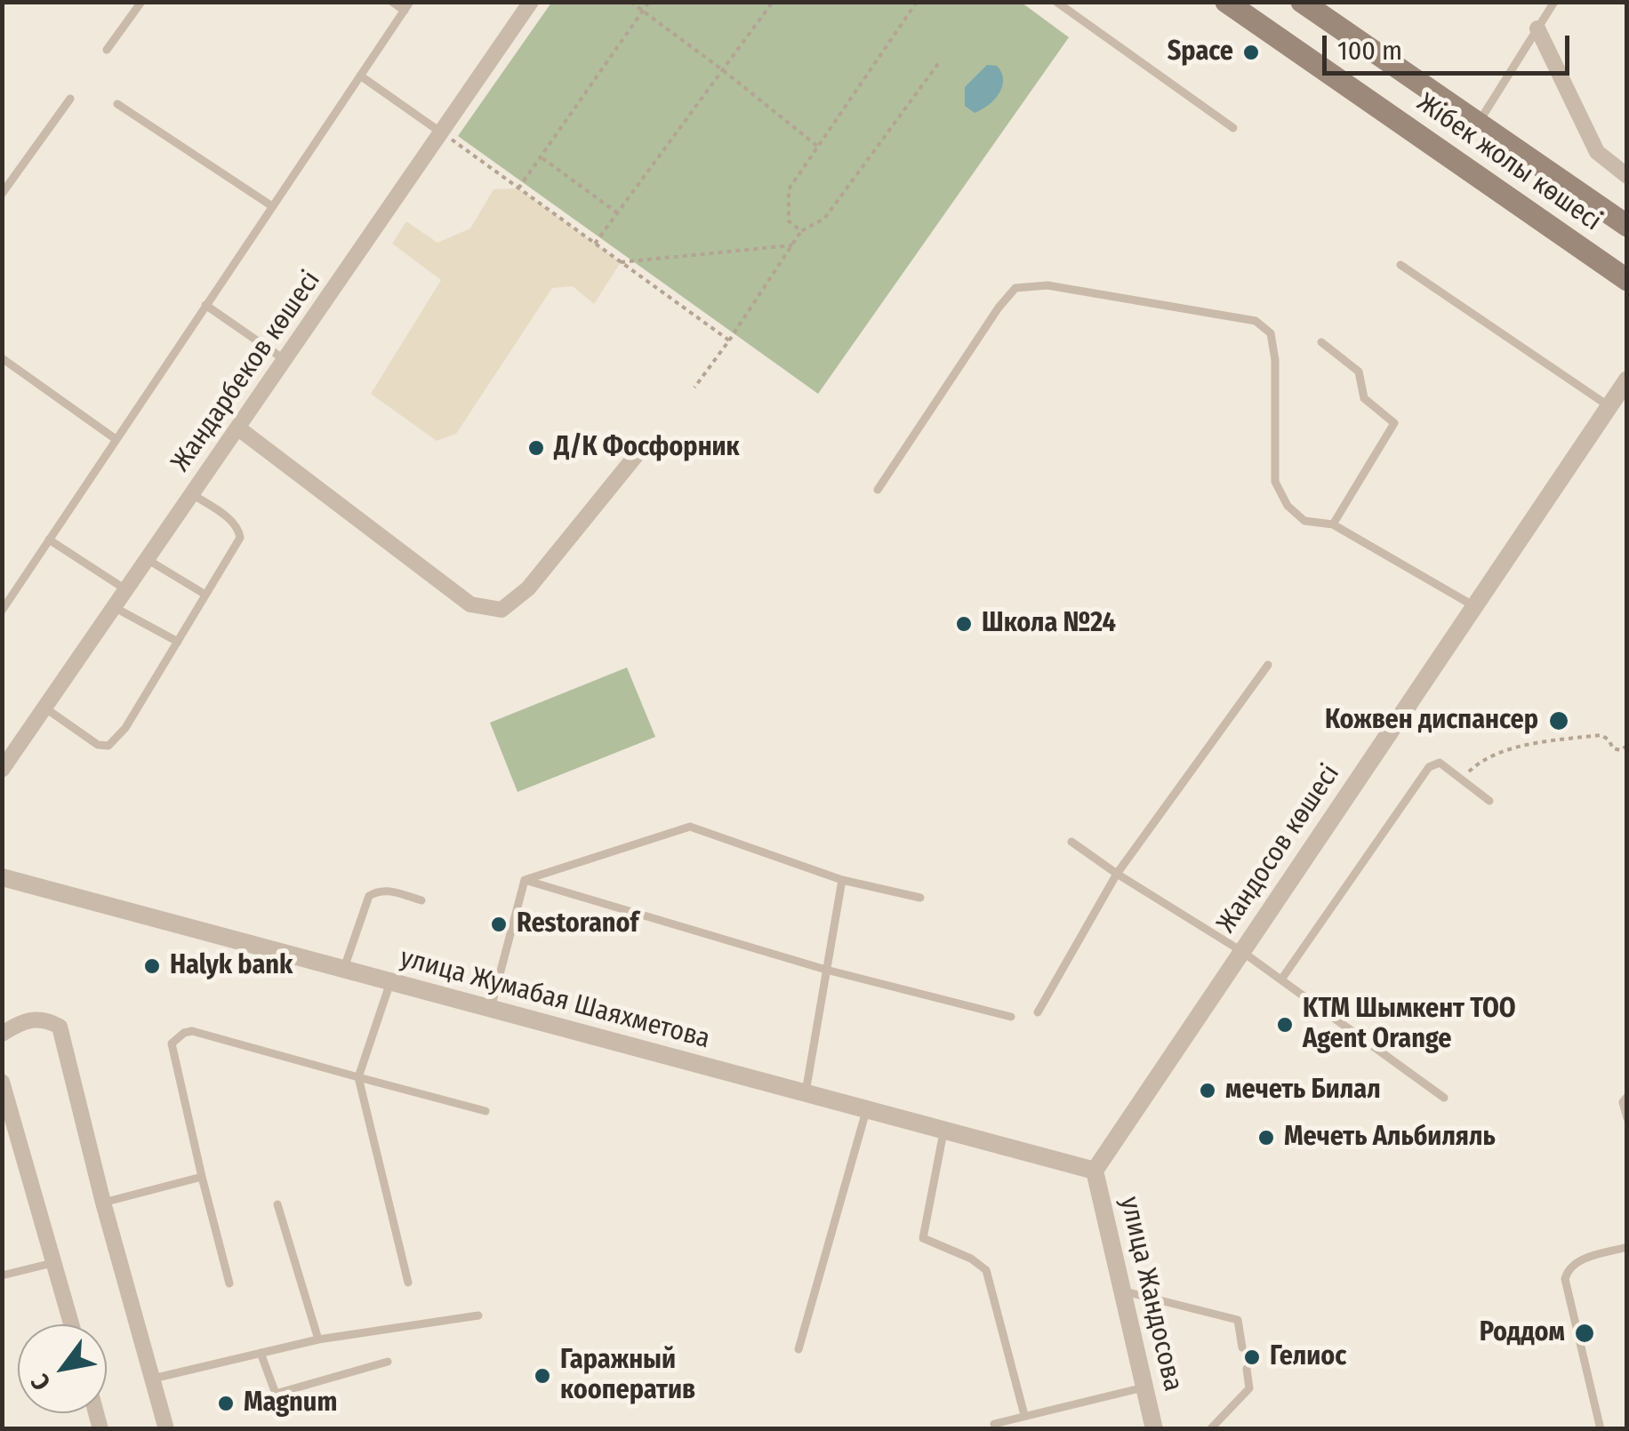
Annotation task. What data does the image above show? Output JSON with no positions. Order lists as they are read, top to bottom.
{
  "streets": {
    "main road": ["Жібек жолы көшесі"],
    "street": [
      "Жандарбеков көшесі",
      "Жандосов көшесі",
      "улица Жумабая Шаяхметова",
      "улица Жандосова"
    ]
  },
  "crossings": [
    ["Жандосов көшесі", "улица Жумабая Шаяхметова"],
    ["Жандосов көшесі", "улица Жандосова"],
    ["улица Жумабая Шаяхметова", "улица Жандосова"]
  ],
  "places": [
    "Space",
    "Д/К Фосфорник",
    "Школа №24",
    "Кожвен диспансер",
    "Restoranof",
    "Halyk bank",
    "KTM Шымкент ТОО Agent Orange",
    "мечеть Билал",
    "Мечеть Альбиляль",
    "Роддом",
    "Гелиос",
    "Гаражный кооператив",
    "Magnum"
  ],
  "scale_bar": "100 m",
  "north": "bottom left"
}
